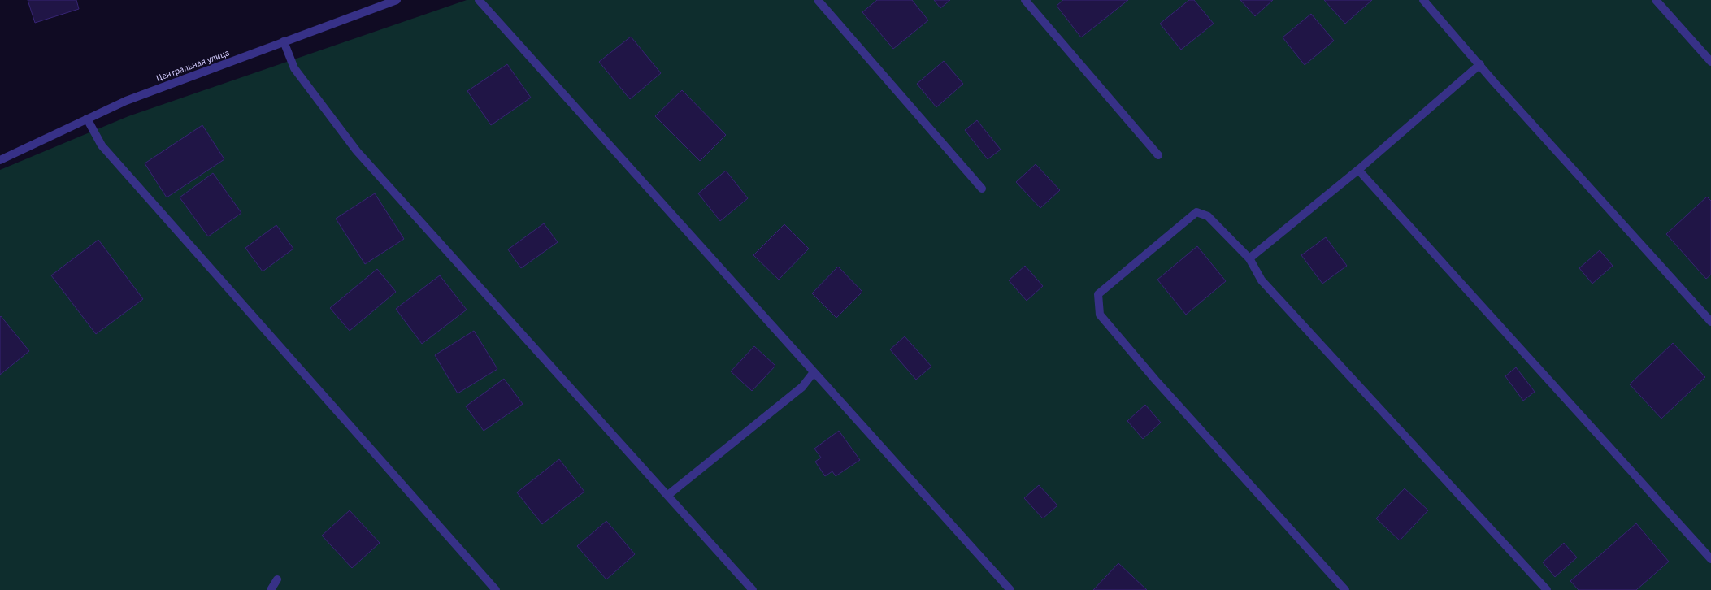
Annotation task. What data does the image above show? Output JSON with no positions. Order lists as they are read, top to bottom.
{
  "streets": {
    "street": ["Центральная улица"]
  }
}
